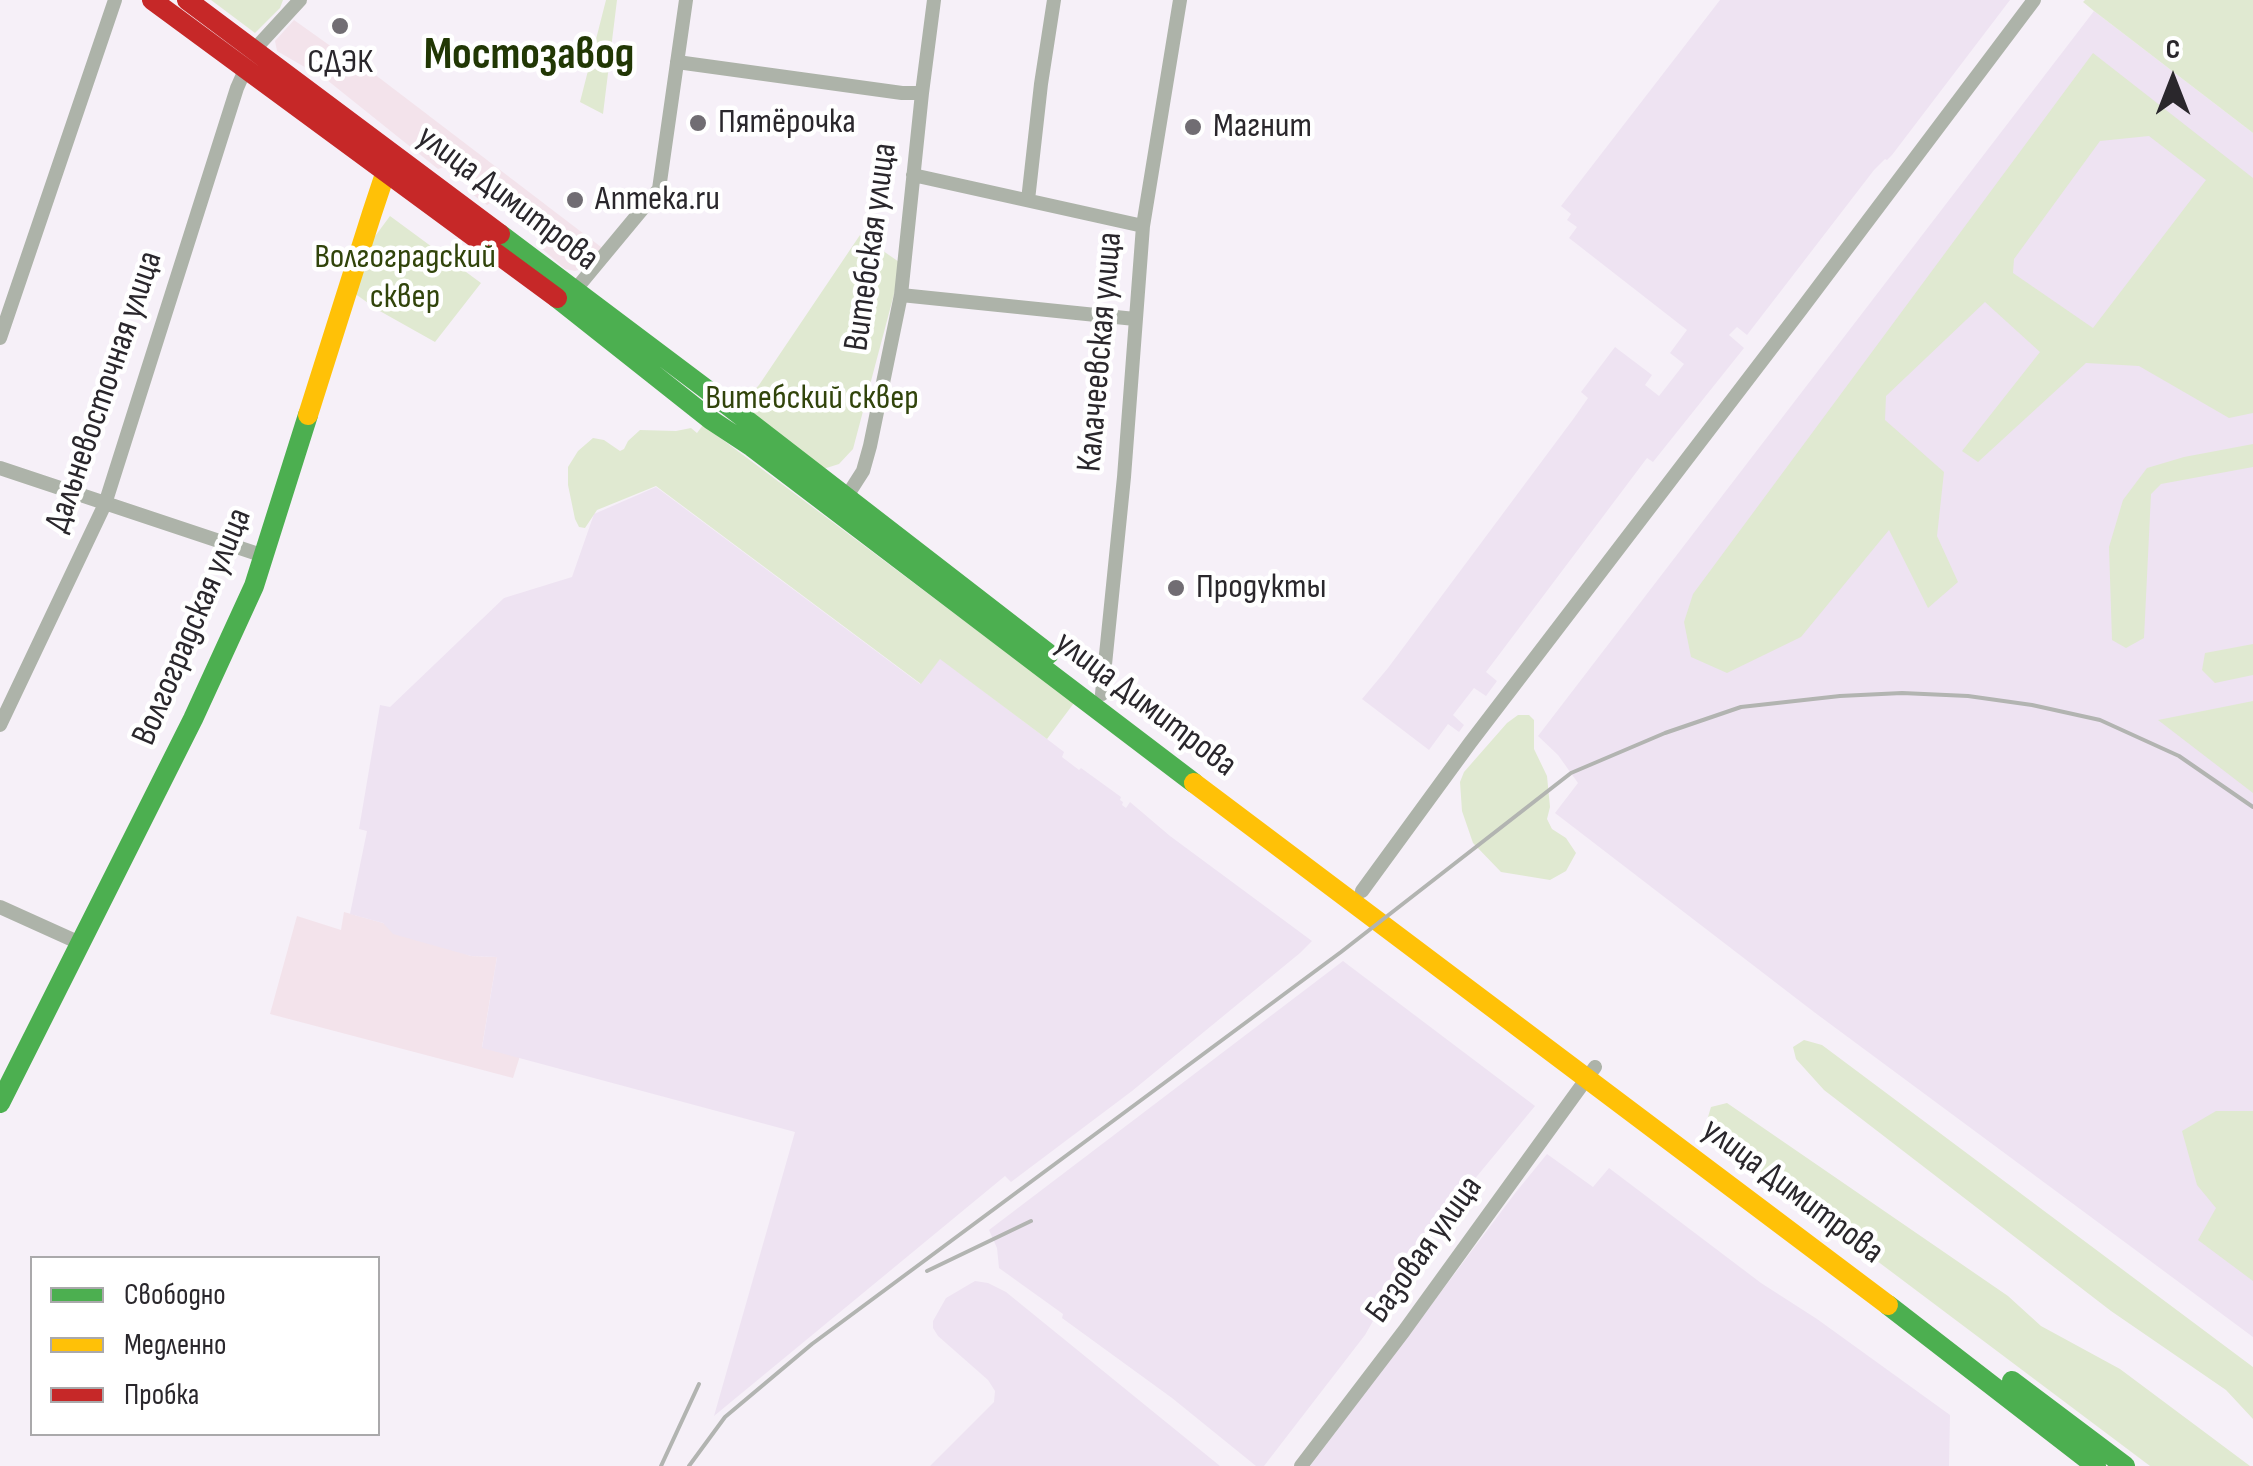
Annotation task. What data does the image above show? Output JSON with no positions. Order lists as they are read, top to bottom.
{
  "streets": {
    "main road": ["улица Димитрова", "Волгоградская улица"],
    "street": [
      "Витебская улица",
      "Калачеевская улица",
      "Дальневосточная улица",
      "Базовая улица"
    ]
  },
  "crossings": [
    ["улица Димитрова", "Витебская улица"],
    ["улица Димитрова", "Калачеевская улица"],
    ["улица Димитрова", "Дальневосточная улица"],
    ["улица Димитрова", "Волгоградская улица"],
    ["улица Димитрова", "Базовая улица"]
  ],
  "districts": ["Мостозавод"],
  "parks": ["Волгоградский сквер", "Витебский сквер"],
  "places": [
    "СДЭК",
    "Пятёрочка",
    "Магнит",
    "Аптека.ru",
    "Продукты"
  ],
  "legend": ["Свободно", "Медленно", "Пробка"],
  "north": "top"
}
